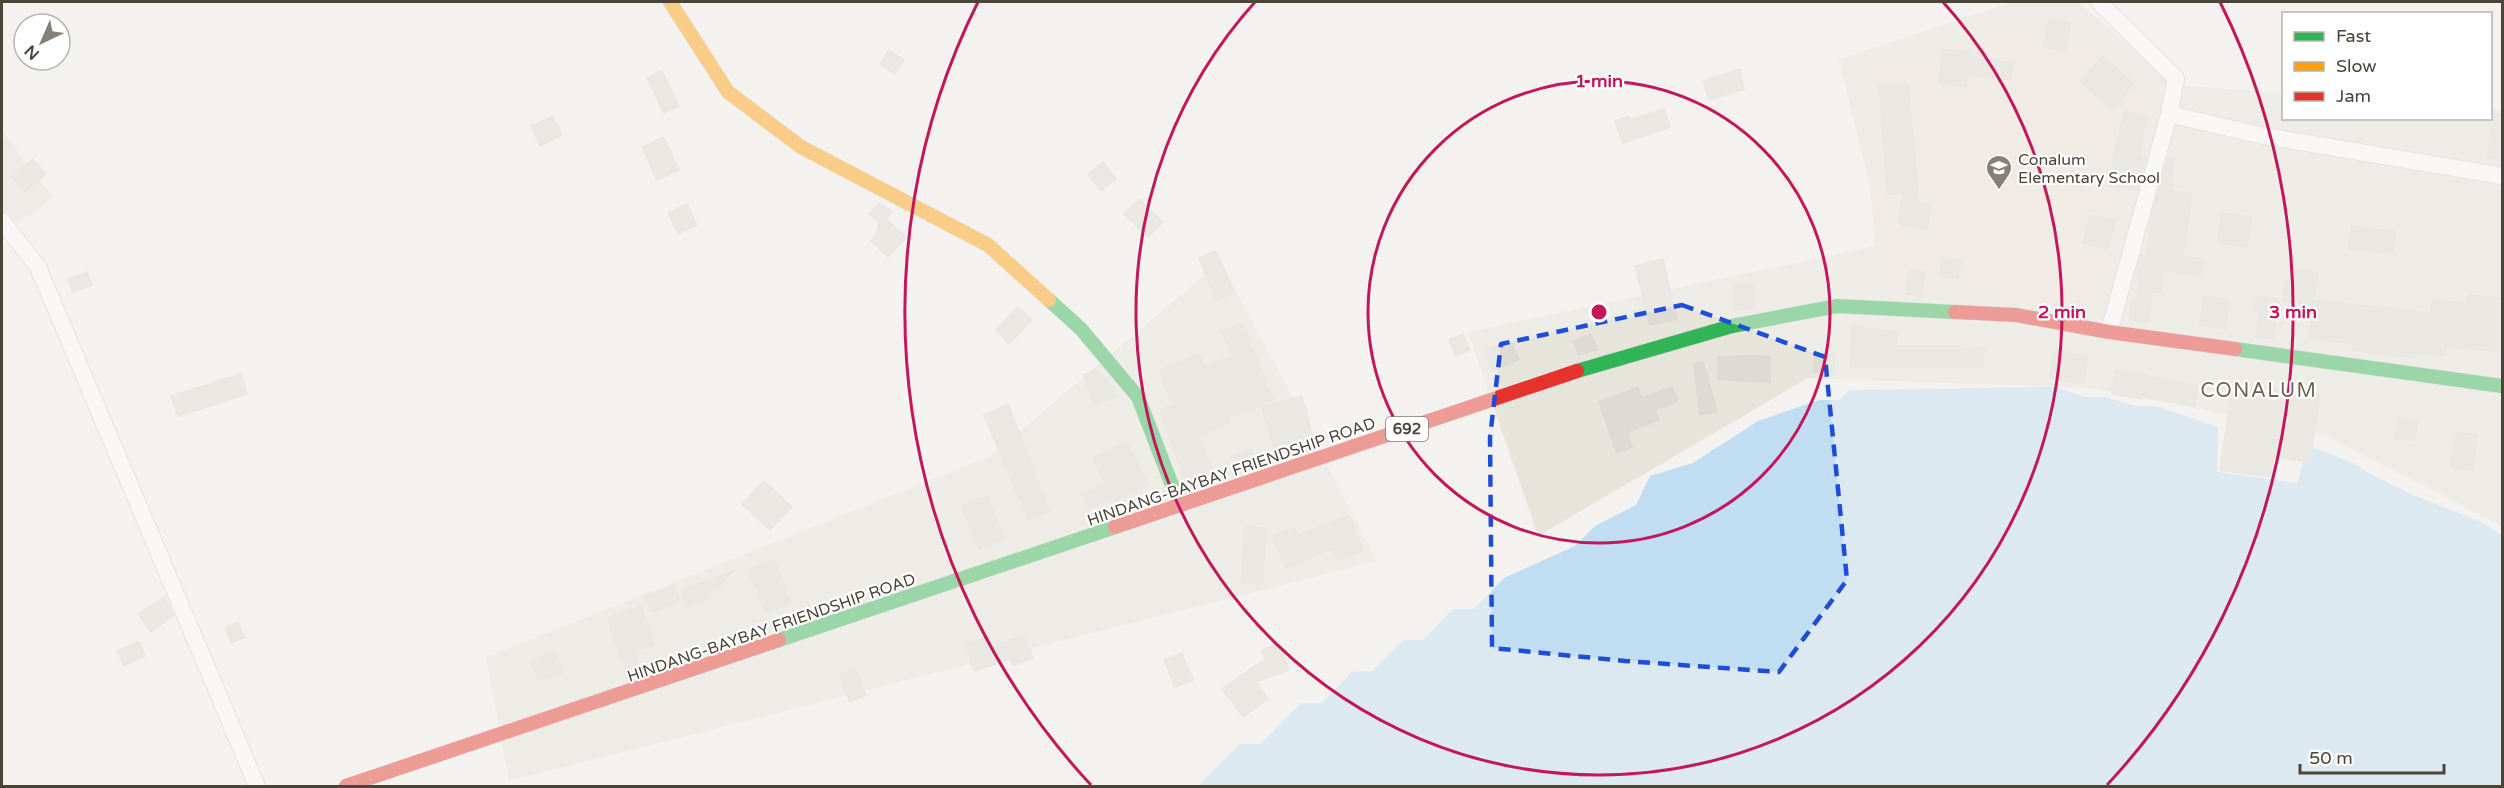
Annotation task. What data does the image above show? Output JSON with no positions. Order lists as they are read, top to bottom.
{
  "streets": {
    "main road": ["692", "HINDANG-BAYBAY FRIENDSHIP ROAD"]
  },
  "districts": ["CONALUM"],
  "places": {
    "school or university": ["Conalum Elementary School"]
  },
  "legend": ["Fast", "Slow", "Jam"],
  "scale_bar": "50 m",
  "north": "bottom left",
  "rings": ["1 min", "2 min", "3 min"]
}
